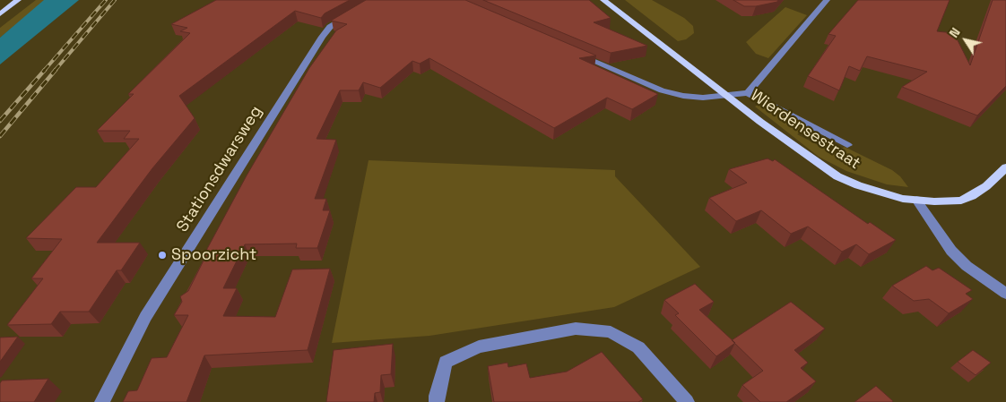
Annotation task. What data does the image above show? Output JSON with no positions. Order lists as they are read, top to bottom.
{
  "streets": {
    "main road": ["Wierdensestraat"],
    "street": ["Stationsdwarsweg"]
  },
  "places": ["Spoorzicht"],
  "north": "top left"
}
